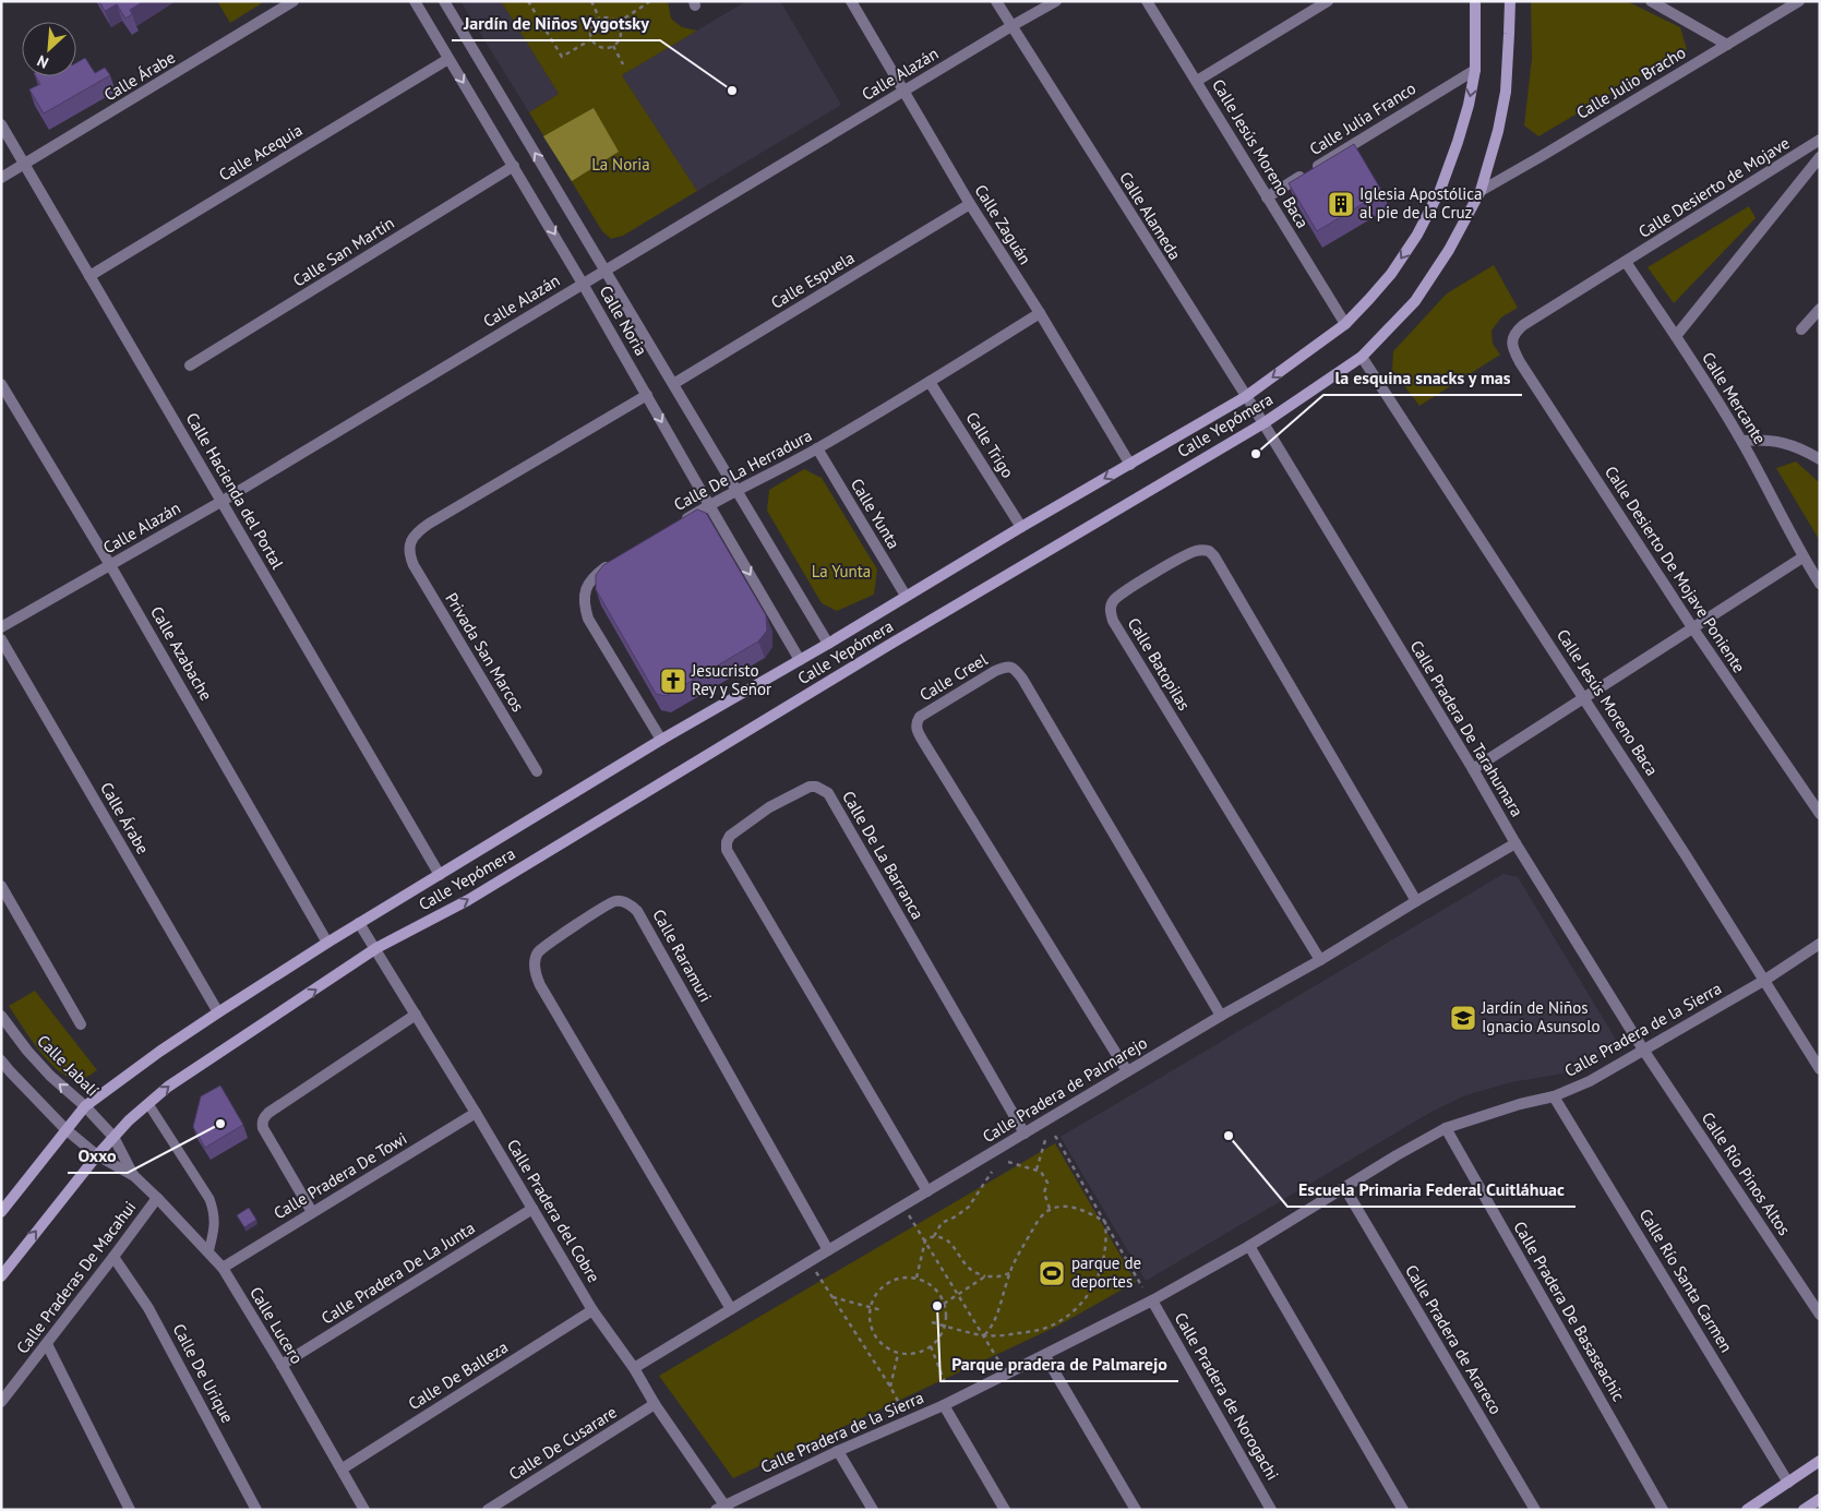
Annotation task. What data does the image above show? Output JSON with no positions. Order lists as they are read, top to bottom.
{
  "streets": {
    "main road": ["Calle Yepómera"],
    "street": [
      "Calle Alazán",
      "Calle Árabe",
      "Calle Julio Bracho",
      "Calle Julia Franco",
      "Calle Acequia",
      "Calle Jesús Moreno Baca",
      "Calle Desierto de Mojave",
      "Calle Alameda",
      "Calle Zaguán",
      "Calle San Martín",
      "Calle Espuela",
      "Calle Noria",
      "Calle Mercante",
      "Calle Trigo",
      "Calle De La Herradura",
      "Calle Hacienda del Portal",
      "Calle Yunta",
      "Calle Desierto De Mojave Poniente",
      "Privada San Marcos",
      "Calle Azabache",
      "Calle Batopilas",
      "Calle Creel",
      "Calle Pradera De Tarahumara",
      "Calle De La Barranca",
      "Calle Raramuri",
      "Calle Pradera de la Sierra",
      "Calle Jabalí",
      "Calle Pradera de Palmarejo",
      "Calle Río Pinos Altos",
      "Calle Pradera De Towi",
      "Calle Pradera del Cobre",
      "Calle Pradera De La Junta",
      "Calle Praderas De Macahui",
      "Calle Río Santa Carmen",
      "Calle Pradera De Basaseachic",
      "Calle Lucero",
      "Calle Pradera de Arareco",
      "Calle De Urique",
      "Calle De Balleza",
      "Calle Pradera de Norogachi",
      "Calle De Cusarare"
    ]
  },
  "crossings": [
    ["Calle Alazán", "Calle Alameda"],
    ["Calle Alazán", "Calle Zaguán"],
    ["Calle Alazán", "Calle Noria"],
    ["Calle Alazán", "Calle Hacienda del Portal"],
    ["Calle Alazán", "Calle Azabache"],
    ["Calle Árabe", "Calle Yepómera"],
    ["Calle Árabe", "Calle Hacienda del Portal"],
    ["Calle Julio Bracho", "Calle Yepómera"],
    ["Calle Julia Franco", "Calle Jesús Moreno Baca"],
    ["Calle Julia Franco", "Calle Yepómera"],
    ["Calle Acequia", "Calle Noria"],
    ["Calle Acequia", "Calle Hacienda del Portal"],
    ["Calle Jesús Moreno Baca", "Calle Yepómera"],
    ["Calle Jesús Moreno Baca", "Calle Pradera de la Sierra"],
    ["Calle Desierto de Mojave", "Calle Mercante"],
    ["Calle Desierto de Mojave", "Calle Desierto De Mojave Poniente"],
    ["Calle Alameda", "Calle Yepómera"],
    ["Calle Alameda", "Calle Pradera De Tarahumara"],
    ["Calle Zaguán", "Calle Espuela"],
    ["Calle Zaguán", "Calle Yepómera"],
    ["Calle Zaguán", "Calle De La Herradura"],
    ["Calle San Martín", "Calle Noria"],
    ["Calle Espuela", "Calle Noria"],
    ["Calle Noria", "Calle Yepómera"],
    ["Calle Noria", "Calle De La Herradura"],
    ["Calle Noria", "Privada San Marcos"],
    ["Calle Mercante", "Calle Desierto De Mojave Poniente"],
    ["Calle Yepómera", "Calle Trigo"],
    ["Calle Yepómera", "Calle Hacienda del Portal"],
    ["Calle Yepómera", "Calle Yunta"],
    ["Calle Yepómera", "Calle Azabache"],
    ["Calle Yepómera", "Calle Pradera De Tarahumara"],
    ["Calle Yepómera", "Calle Jabalí"],
    ["Calle Yepómera", "Calle Pradera del Cobre"],
    ["Calle Yepómera", "Calle Lucero"],
    ["Calle Trigo", "Calle De La Herradura"],
    ["Calle De La Herradura", "Calle Yunta"],
    ["Calle Batopilas", "Calle Pradera de Palmarejo"],
    ["Calle Creel", "Calle Pradera de Palmarejo"],
    ["Calle Pradera De Tarahumara", "Calle Pradera de la Sierra"],
    ["Calle Pradera De Tarahumara", "Calle Pradera de Palmarejo"],
    ["Calle Pradera De Tarahumara", "Calle Río Pinos Altos"],
    ["Calle De La Barranca", "Calle Pradera de Palmarejo"],
    ["Calle Raramuri", "Calle Pradera de Palmarejo"],
    ["Calle Pradera de la Sierra", "Calle Río Pinos Altos"],
    ["Calle Pradera de la Sierra", "Calle Pradera del Cobre"],
    ["Calle Pradera de la Sierra", "Calle Río Santa Carmen"],
    ["Calle Pradera de la Sierra", "Calle Pradera De Basaseachic"],
    ["Calle Pradera de la Sierra", "Calle Pradera de Arareco"],
    ["Calle Pradera de la Sierra", "Calle Pradera de Norogachi"],
    ["Calle Jabalí", "Calle Lucero"],
    ["Calle Pradera de Palmarejo", "Calle Pradera del Cobre"],
    ["Calle Pradera De Towi", "Calle Pradera del Cobre"],
    ["Calle Pradera De Towi", "Calle Lucero"],
    ["Calle Pradera del Cobre", "Calle Pradera De La Junta"],
    ["Calle Pradera del Cobre", "Calle De Balleza"],
    ["Calle Pradera del Cobre", "Calle De Cusarare"],
    ["Calle Pradera De La Junta", "Calle Lucero"],
    ["Calle Praderas De Macahui", "Calle Lucero"],
    ["Calle Praderas De Macahui", "Calle De Urique"],
    ["Calle Lucero", "Calle De Balleza"]
  ],
  "parks": ["La Noria", "La Yunta"],
  "places": {
    "other": [
      "Jardín de Niños Vygotsky",
      "la esquina snacks y mas",
      "Oxxo",
      "Escuela Primaria Federal Cuitláhuac",
      "Parque pradera de Palmarejo"
    ],
    "building": ["Iglesia Apostólica al pie de la Cruz"],
    "church": ["Jesucristo Rey y Señor"],
    "school or university": ["Jardín de Niños Ignacio Asunsolo"],
    "sports": ["parque de deportes"]
  },
  "north": "bottom left"
}
